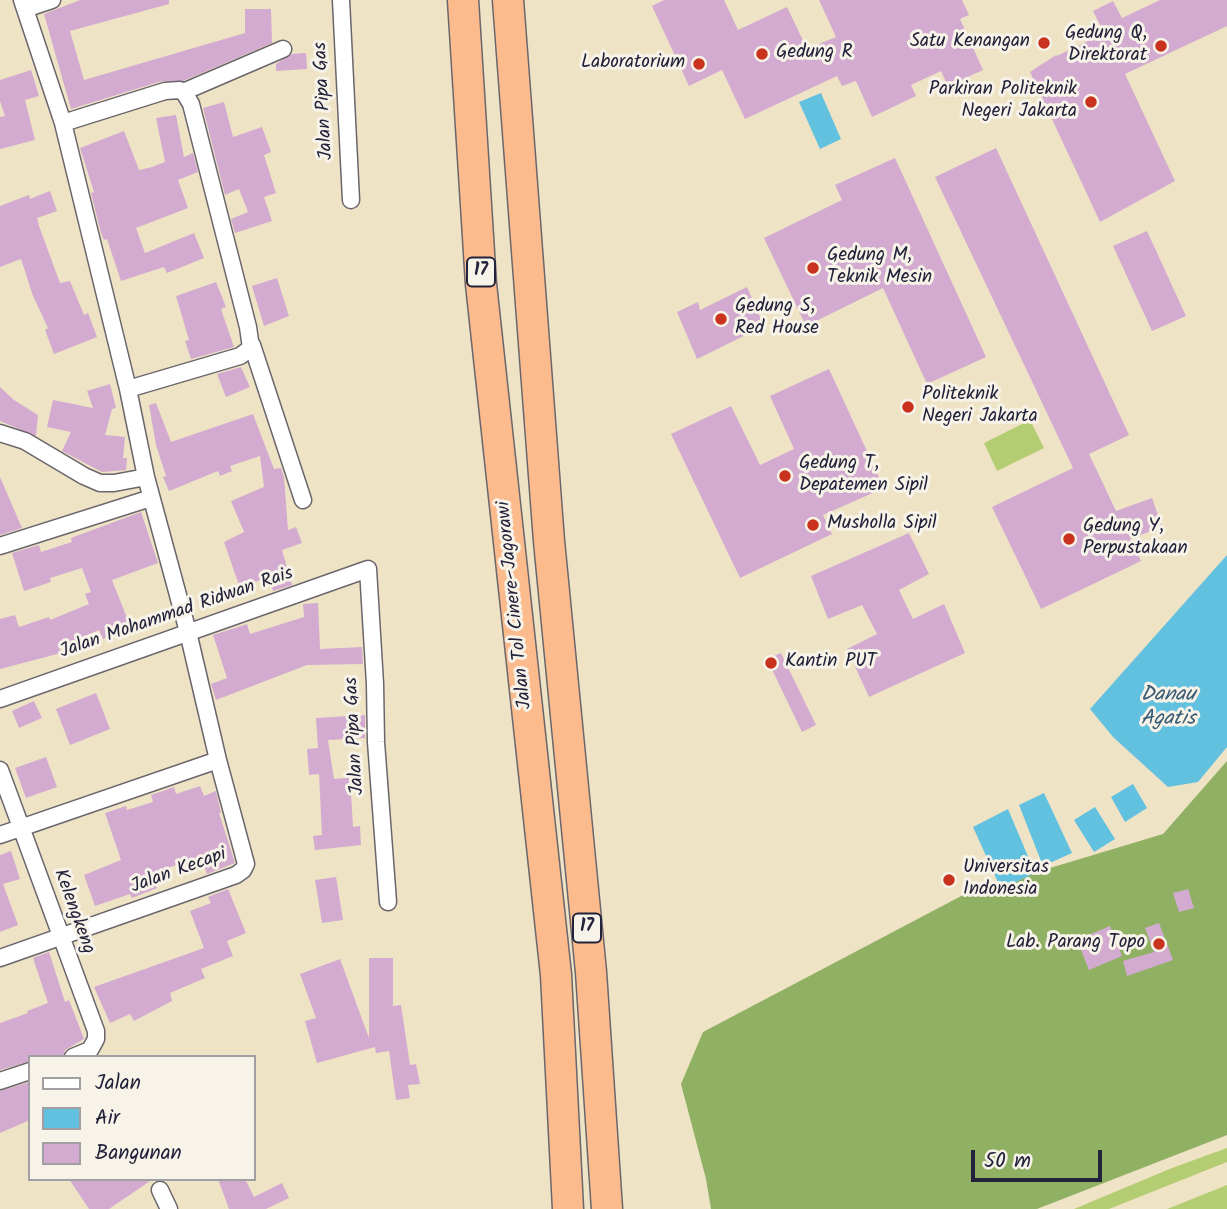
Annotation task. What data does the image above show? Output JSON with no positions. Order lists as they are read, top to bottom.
{
  "streets": {
    "highway": ["17", "Jalan Tol Cinere–Jagorawi"],
    "street": [
      "Jalan Pipa Gas",
      "Jalan Mohammad Ridwan Rais",
      "Jalan Kecapi",
      "Kelengkeng"
    ]
  },
  "crossings": [
    ["Jalan Pipa Gas", "Jalan Mohammad Ridwan Rais"],
    ["Jalan Kecapi", "Kelengkeng"]
  ],
  "water": ["Danau Agatis"],
  "places": [
    "Satu Kenangan",
    "Gedung Q, Direktorat",
    "Gedung R",
    "Laboratorium",
    "Parkiran Politeknik Negeri Jakarta",
    "Gedung M, Teknik Mesin",
    "Gedung S, Red House",
    "Politeknik Negeri Jakarta",
    "Gedung T, Depatemen Sipil",
    "Musholla Sipil",
    "Gedung Y, Perpustakaan",
    "Kantin PUT",
    "Universitas Indonesia",
    "Lab. Parang Topo"
  ],
  "legend": ["Jalan", "Air", "Bangunan"],
  "scale_bar": "50 m"
}
